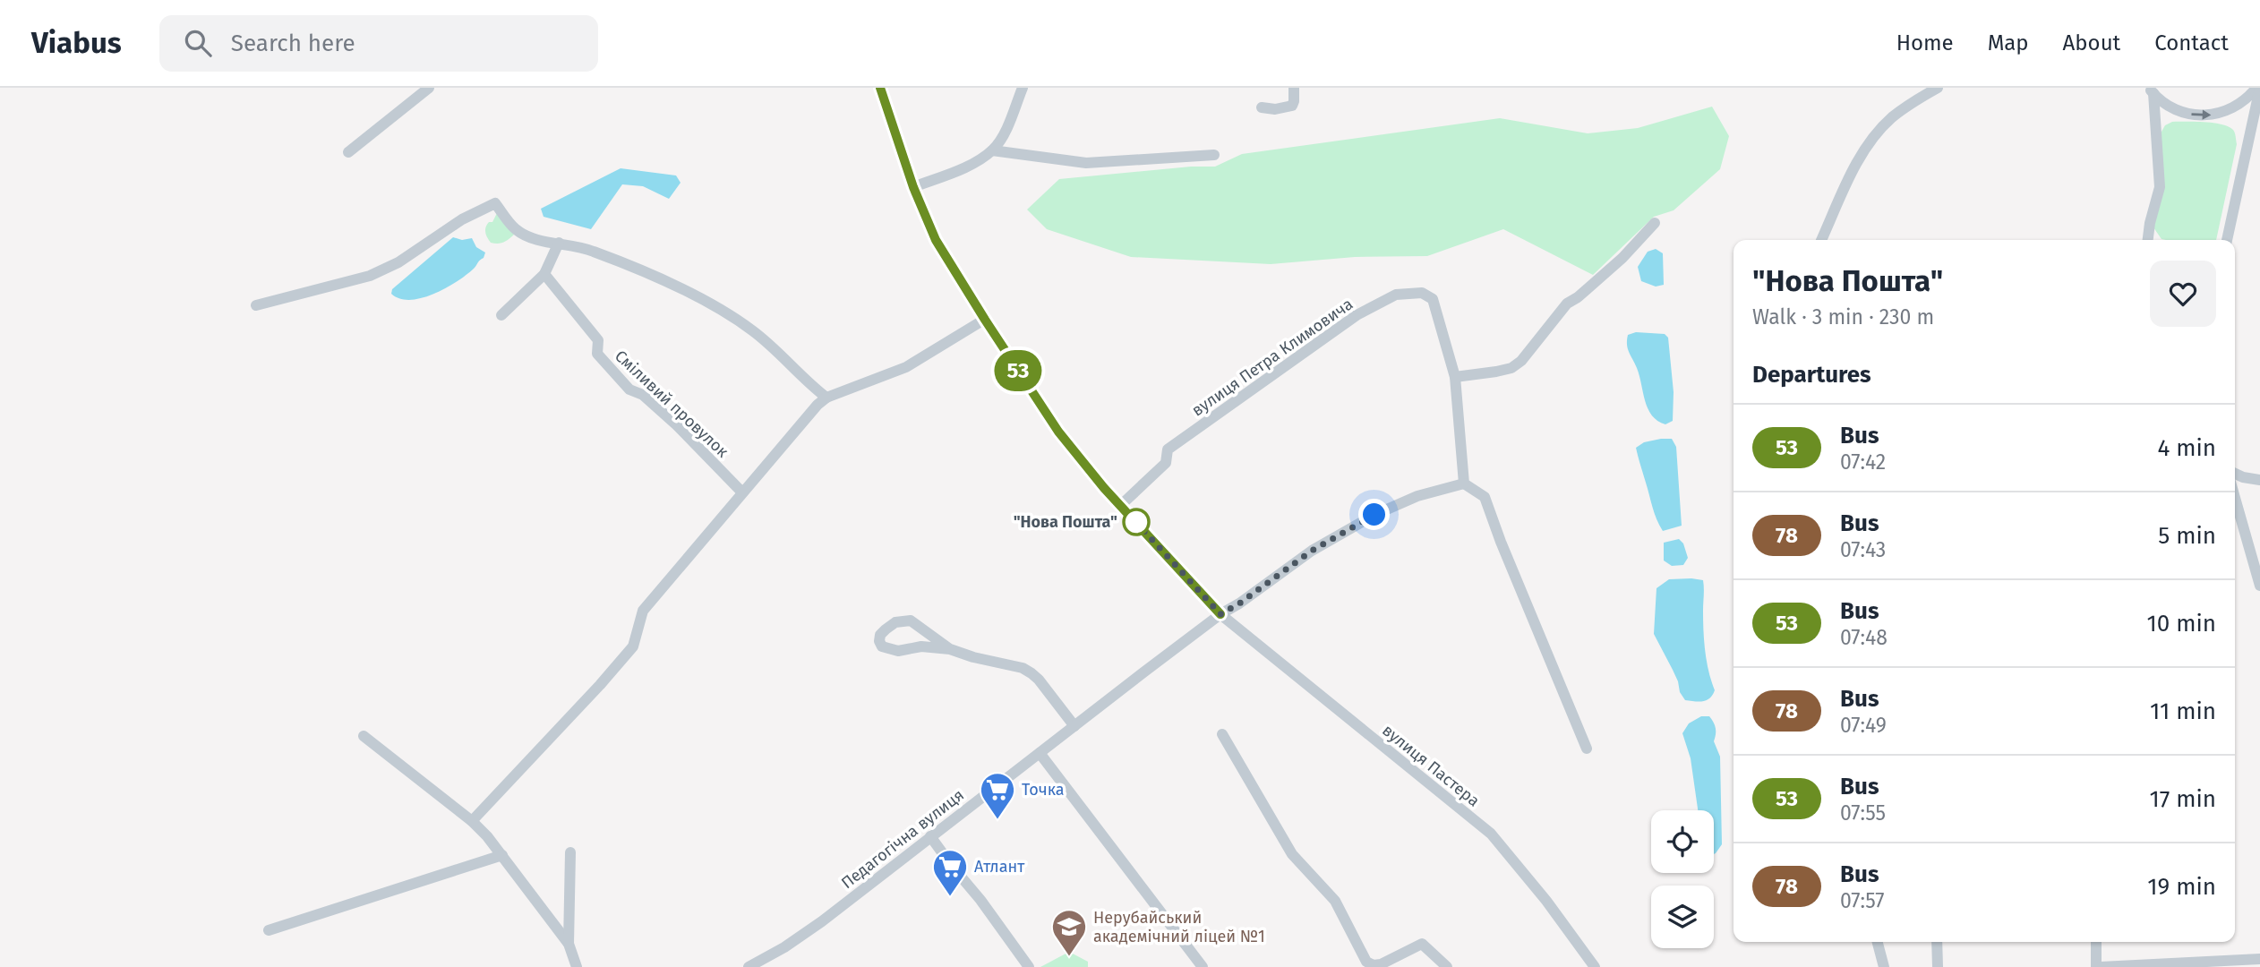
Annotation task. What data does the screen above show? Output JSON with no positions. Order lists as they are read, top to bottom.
{
  "streets": {
    "street": [
      "вулиця Петра Климовича",
      "Сміливий провулок",
      "вулиця Пастера",
      "Педагогічна вулиця"
    ]
  },
  "crossings": [
    ["вулиця Петра Климовича", "вулиця Пастера"],
    ["вулиця Пастера", "Педагогічна вулиця"]
  ],
  "places": {
    "other": ["\"Нова Пошта\""],
    "supermarket": ["Точка", "Атлант"],
    "school or university": ["Нерубайський академічний ліцей №1"]
  },
  "lines": ["bus line 53"],
  "page": {
    "header": "Viabus",
    "search": "Search here",
    "nav": [
      "Home",
      "Map",
      "About",
      "Contact"
    ],
    "on_map": "53",
    "heading": [
      ["\"Нова Пошта\"", "Walk · 3 min · 230 m"],
      "Departures"
    ],
    "list": [
      {
        "mark": "53",
        "name": "Bus",
        "note": "07:42",
        "value": "4 min"
      },
      {
        "mark": "78",
        "name": "Bus",
        "note": "07:43",
        "value": "5 min"
      },
      {
        "mark": "53",
        "name": "Bus",
        "note": "07:48",
        "value": "10 min"
      },
      {
        "mark": "78",
        "name": "Bus",
        "note": "07:49",
        "value": "11 min"
      },
      {
        "mark": "53",
        "name": "Bus",
        "note": "07:55",
        "value": "17 min"
      },
      {
        "mark": "78",
        "name": "Bus",
        "note": "07:57",
        "value": "19 min"
      }
    ]
  }
}
